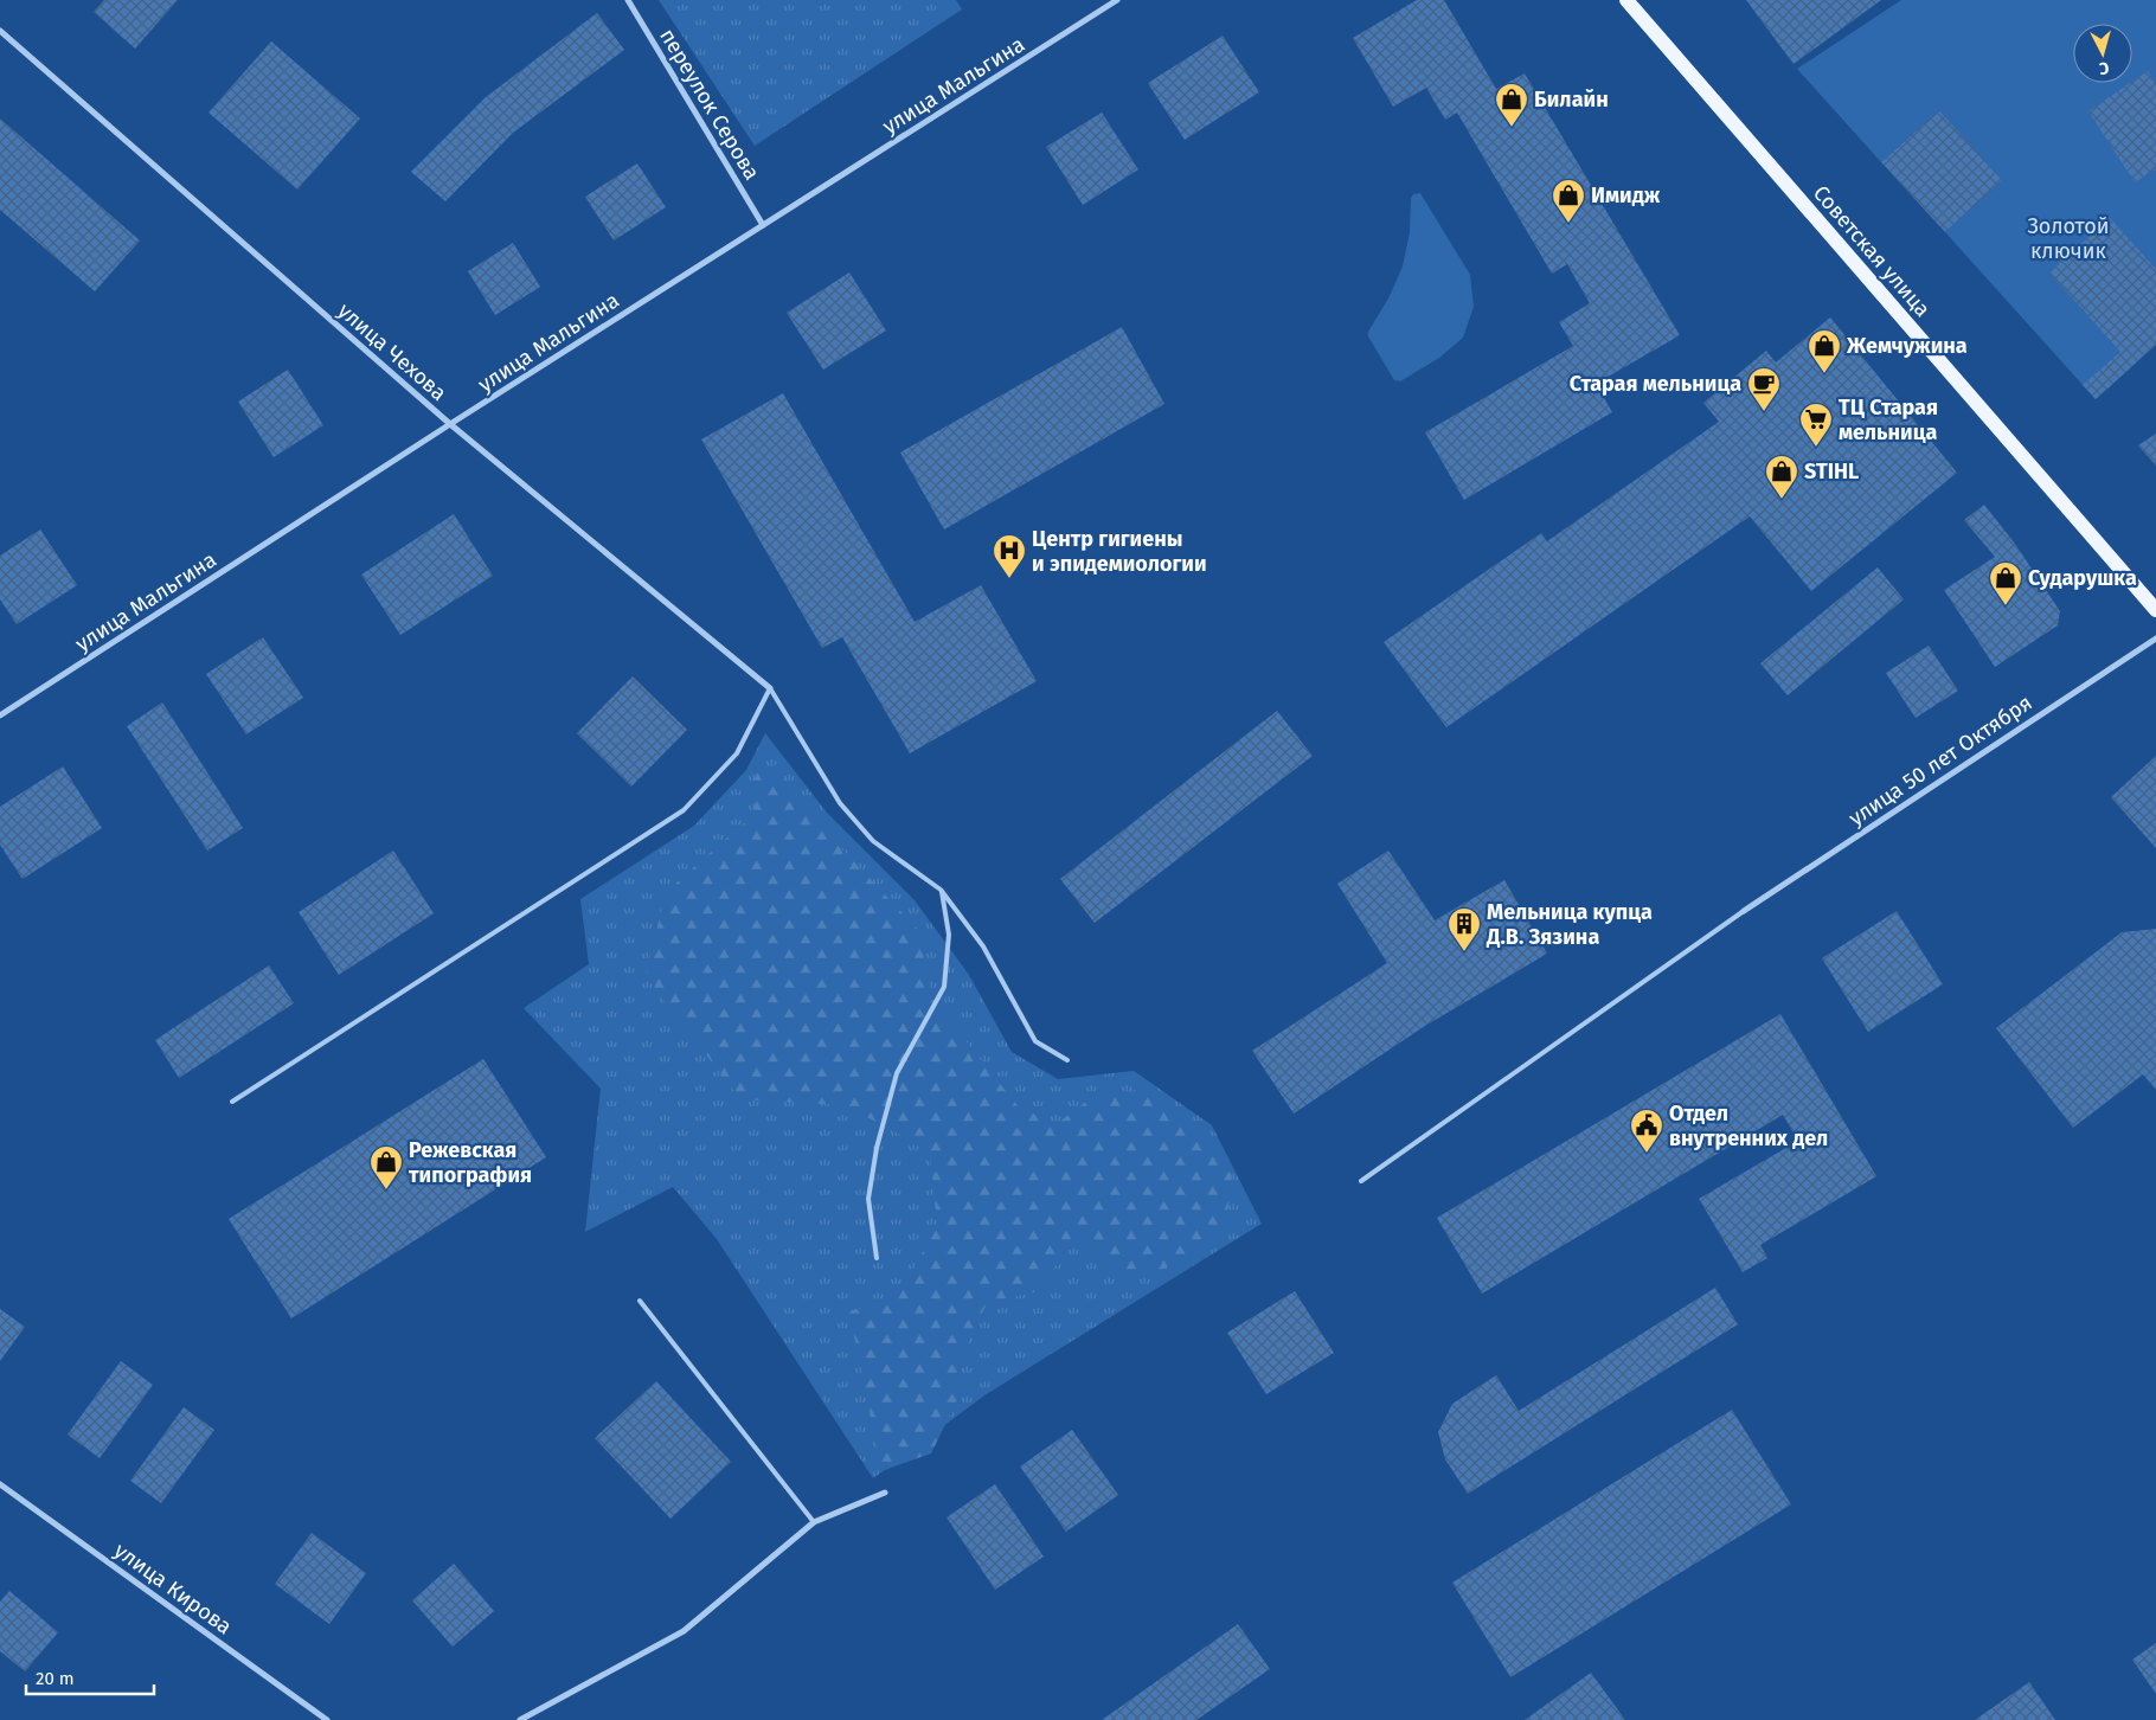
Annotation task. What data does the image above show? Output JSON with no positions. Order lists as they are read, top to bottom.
{
  "streets": {
    "main road": ["Советская улица"],
    "street": [
      "улица Мальгина",
      "переулок Серова",
      "улица Чехова",
      "улица 50 лет Октября",
      "улица Кирова"
    ]
  },
  "crossings": [
    ["улица Мальгина", "переулок Серова"],
    ["улица Мальгина", "улица Чехова"]
  ],
  "parks": ["Золотой ключик"],
  "places": {
    "shop": [
      "Билайн",
      "Имидж",
      "Жемчужина",
      "STIHL",
      "Сударушка",
      "Режевская типография"
    ],
    "cafe": ["Старая мельница"],
    "supermarket": ["ТЦ Старая мельница"],
    "hospital": ["Центр гигиены и эпидемиологии"],
    "building": ["Мельница купца Д.В. Зязина"],
    "public building": ["Отдел внутренних дел"]
  },
  "scale_bar": "20 m",
  "north": "bottom"
}
